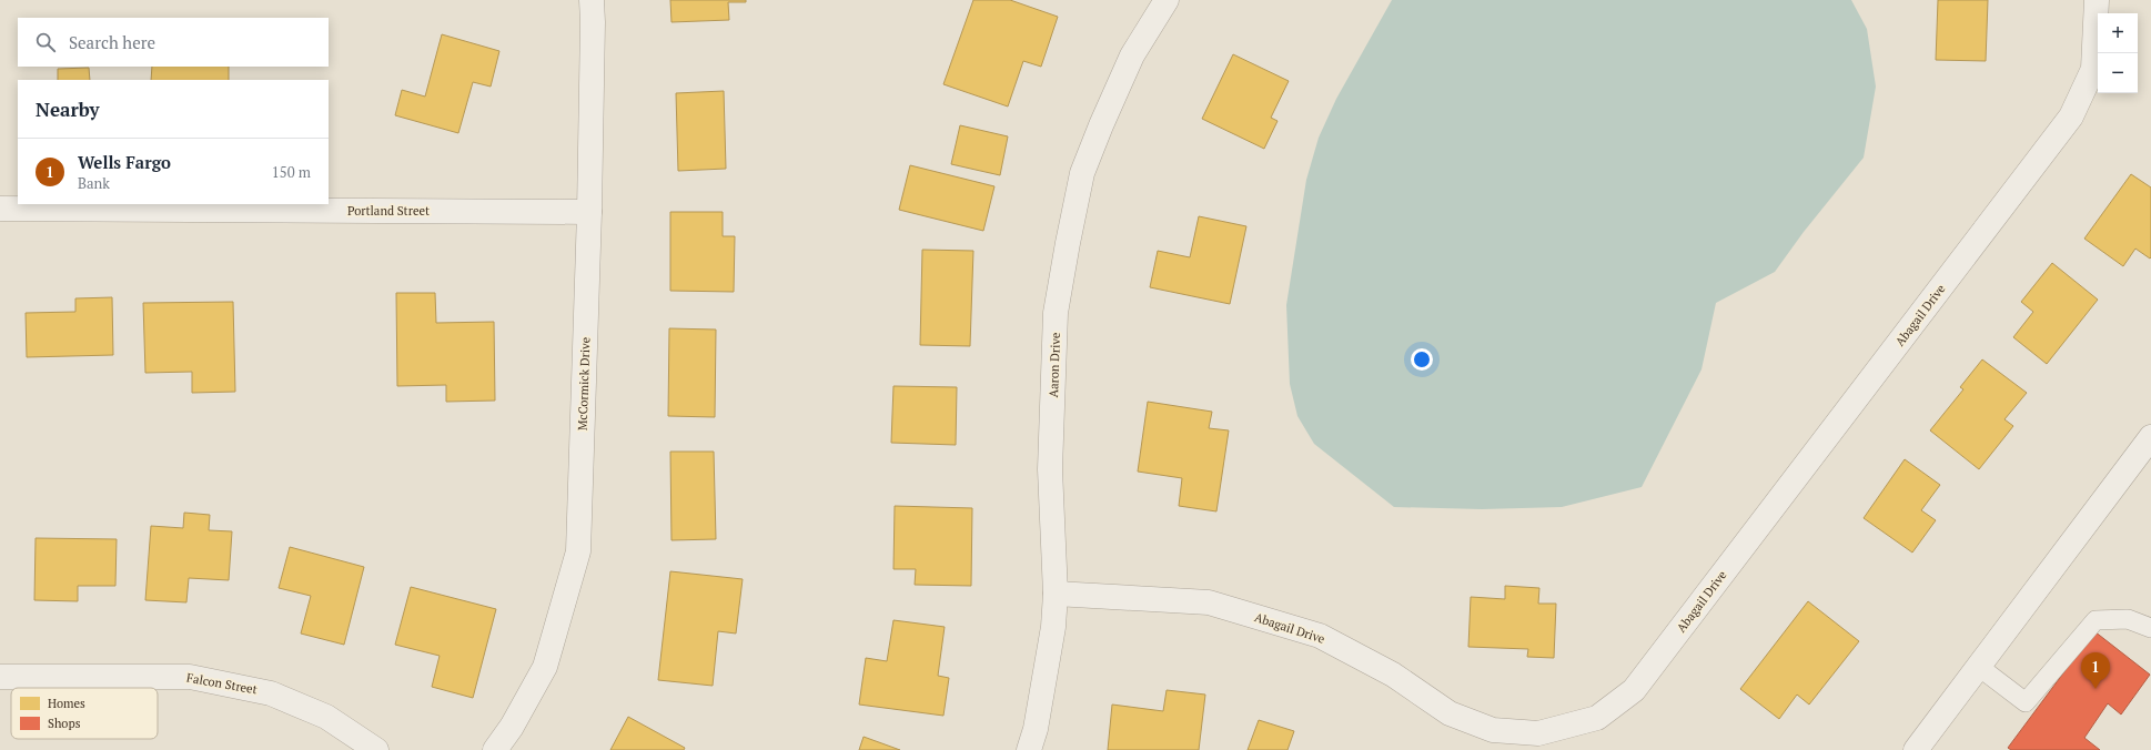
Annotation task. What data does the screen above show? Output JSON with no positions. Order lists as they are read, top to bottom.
{
  "streets": {
    "street": [
      "Portland Street",
      "Abagail Drive",
      "Aaron Drive",
      "McCormick Drive",
      "Falcon Street"
    ]
  },
  "crossings": [
    ["Portland Street", "McCormick Drive"],
    ["Abagail Drive", "Aaron Drive"]
  ],
  "legend": ["Homes", "Shops"],
  "page": {
    "map_buttons": ["+", "−"],
    "search": "Search here",
    "heading": "Nearby",
    "list": [
      {
        "mark": "1",
        "name": "Wells Fargo",
        "note": "Bank",
        "value": "150 m"
      }
    ],
    "pins": "1"
  }
}
